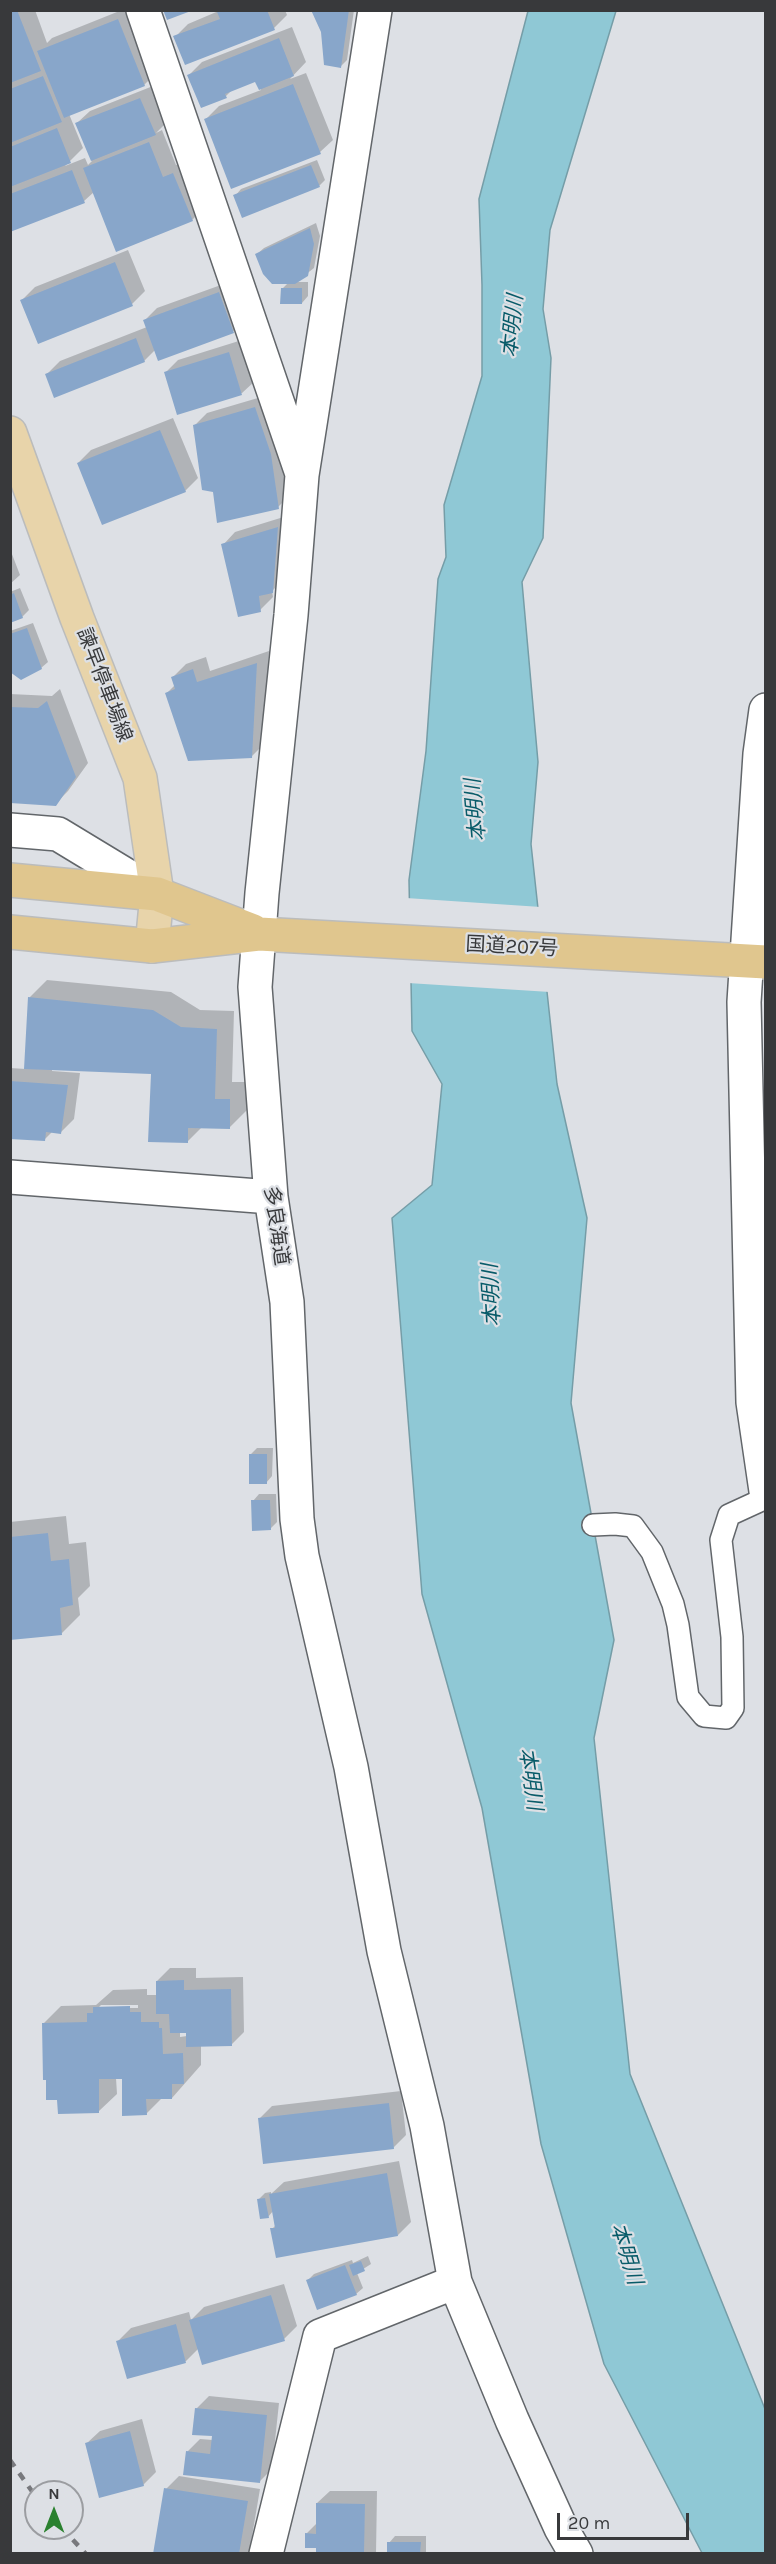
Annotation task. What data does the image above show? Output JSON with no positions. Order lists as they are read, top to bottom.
{
  "streets": {
    "highway": ["国道207号"],
    "main road": ["諫早停車場線"],
    "street": ["多良海道"]
  },
  "crossings": [
    ["諫早停車場線", "国道207号"],
    ["国道207号", "多良海道"]
  ],
  "water": ["本明川"],
  "scale_bar": "20 m",
  "north": "top"
}
